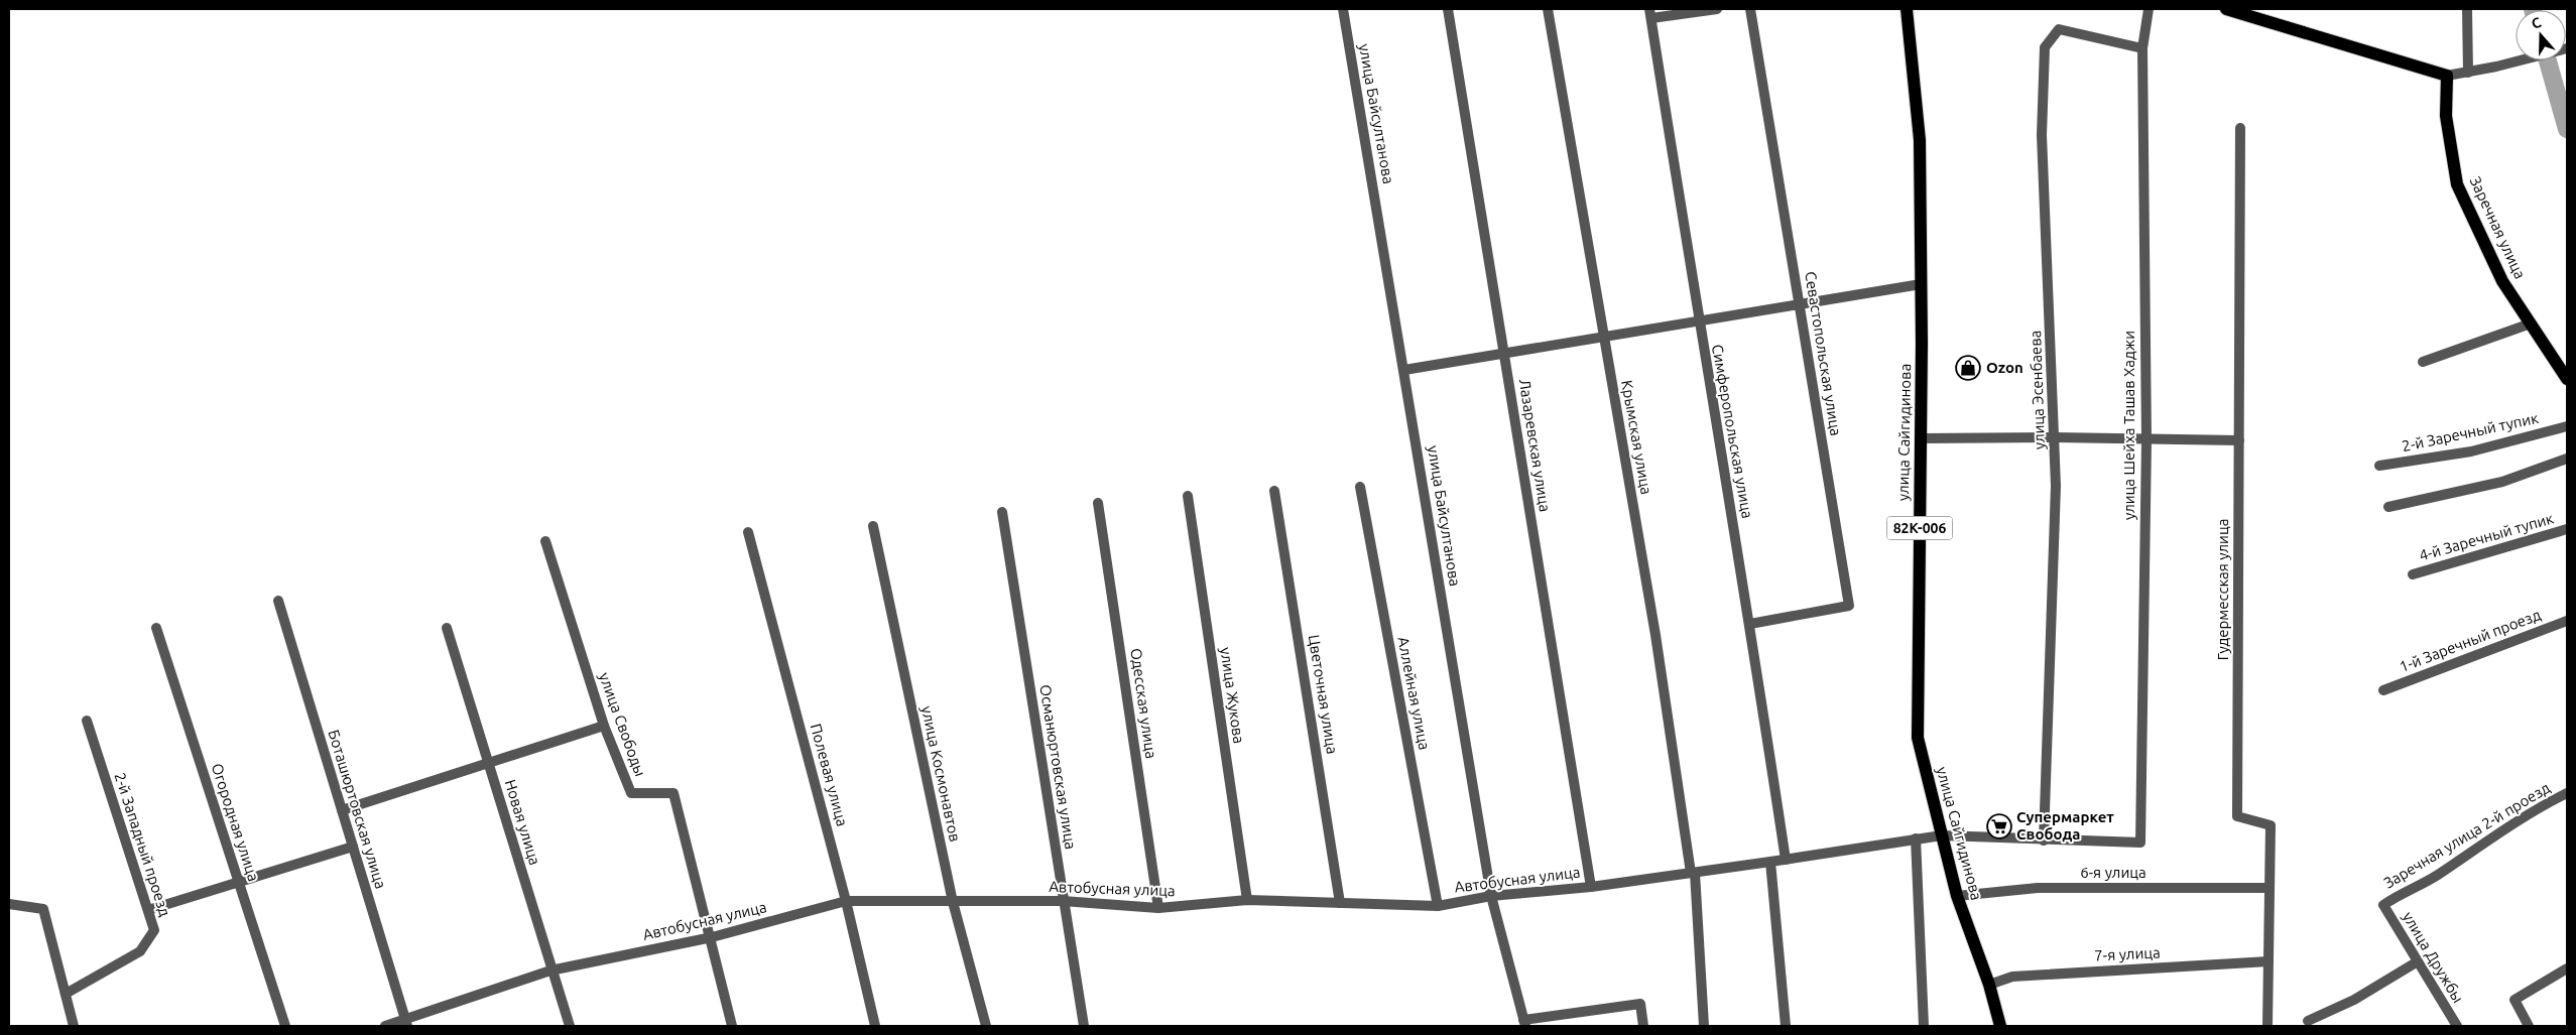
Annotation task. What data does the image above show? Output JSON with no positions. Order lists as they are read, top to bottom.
{
  "streets": {
    "main road": ["Заречная улица", "улица Сайгидинова", "82К-006"],
    "street": [
      "улица Байсултанова",
      "Севастопольская улица",
      "улица Эсенбаева",
      "улица Шейха Ташав Хаджи",
      "Симферопольская улица",
      "2-й Заречный тупик",
      "Крымская улица",
      "Лазаревская улица",
      "4-й Заречный тупик",
      "Гудермесская улица",
      "1-й Заречный проезд",
      "Аллейная улица",
      "Цветочная улица",
      "улица Жукова",
      "Одесская улица",
      "улица Свободы",
      "Османюртовская улица",
      "улица Космонавтов",
      "Полевая улица",
      "Боташюртовская улица",
      "Огородная улица",
      "Новая улица",
      "Заречная улица 2-й проезд",
      "2-й Западный проезд",
      "6-я улица",
      "Автобусная улица",
      "7-я улица",
      "улица Дружбы"
    ]
  },
  "crossings": [
    ["улица Байсултанова", "Автобусная улица"],
    ["Севастопольская улица", "Симферопольская улица"],
    ["улица Эсенбаева", "улица Шейха Ташав Хаджи"],
    ["улица Эсенбаева", "Автобусная улица"],
    ["улица Шейха Ташав Хаджи", "Автобусная улица"],
    ["Симферопольская улица", "Автобусная улица"],
    ["улица Сайгидинова", "6-я улица"],
    ["улица Сайгидинова", "Автобусная улица"],
    ["улица Сайгидинова", "7-я улица"],
    ["Крымская улица", "Автобусная улица"],
    ["Лазаревская улица", "Автобусная улица"],
    ["Гудермесская улица", "6-я улица"],
    ["Гудермесская улица", "7-я улица"],
    ["Аллейная улица", "Автобусная улица"],
    ["Цветочная улица", "Автобусная улица"],
    ["улица Жукова", "Автобусная улица"],
    ["Одесская улица", "Автобусная улица"],
    ["улица Свободы", "Автобусная улица"],
    ["Османюртовская улица", "Автобусная улица"],
    ["улица Космонавтов", "Автобусная улица"],
    ["Полевая улица", "Автобусная улица"],
    ["Боташюртовская улица", "Автобусная улица"],
    ["Новая улица", "Автобусная улица"],
    ["Заречная улица 2-й проезд", "улица Дружбы"]
  ],
  "places": {
    "shop": ["Ozon"],
    "supermarket": ["Супермаркет Свобода"]
  },
  "north": "top"
}
